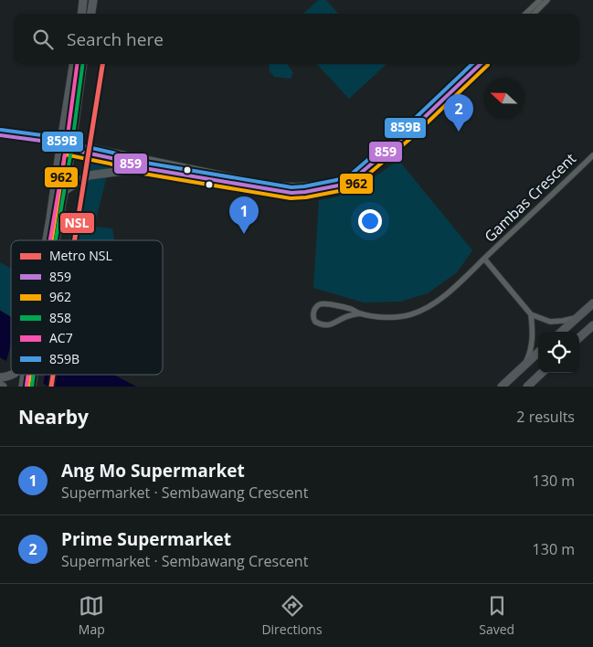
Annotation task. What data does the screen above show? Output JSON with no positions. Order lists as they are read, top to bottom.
{
  "streets": {
    "street": ["Gambas Crescent"]
  },
  "lines": [
    "metro line NSL",
    "transit line 859",
    "transit line 858",
    "transit line AC7",
    "transit line 859B",
    "transit line 962"
  ],
  "legend": [
    "Metro NSL",
    "859",
    "962",
    "858",
    "AC7",
    "859B"
  ],
  "north": "left",
  "page": {
    "search": "Search here",
    "pins": ["2", "1"],
    "heading": ["Nearby", "2 results"],
    "list": [
      {
        "mark": "1",
        "name": "Ang Mo Supermarket",
        "note": "Supermarket · Sembawang Crescent",
        "value": "130 m"
      },
      {
        "mark": "2",
        "name": "Prime Supermarket",
        "note": "Supermarket · Sembawang Crescent",
        "value": "130 m"
      }
    ],
    "nav": ["Map", "Directions", "Saved"]
  }
}
